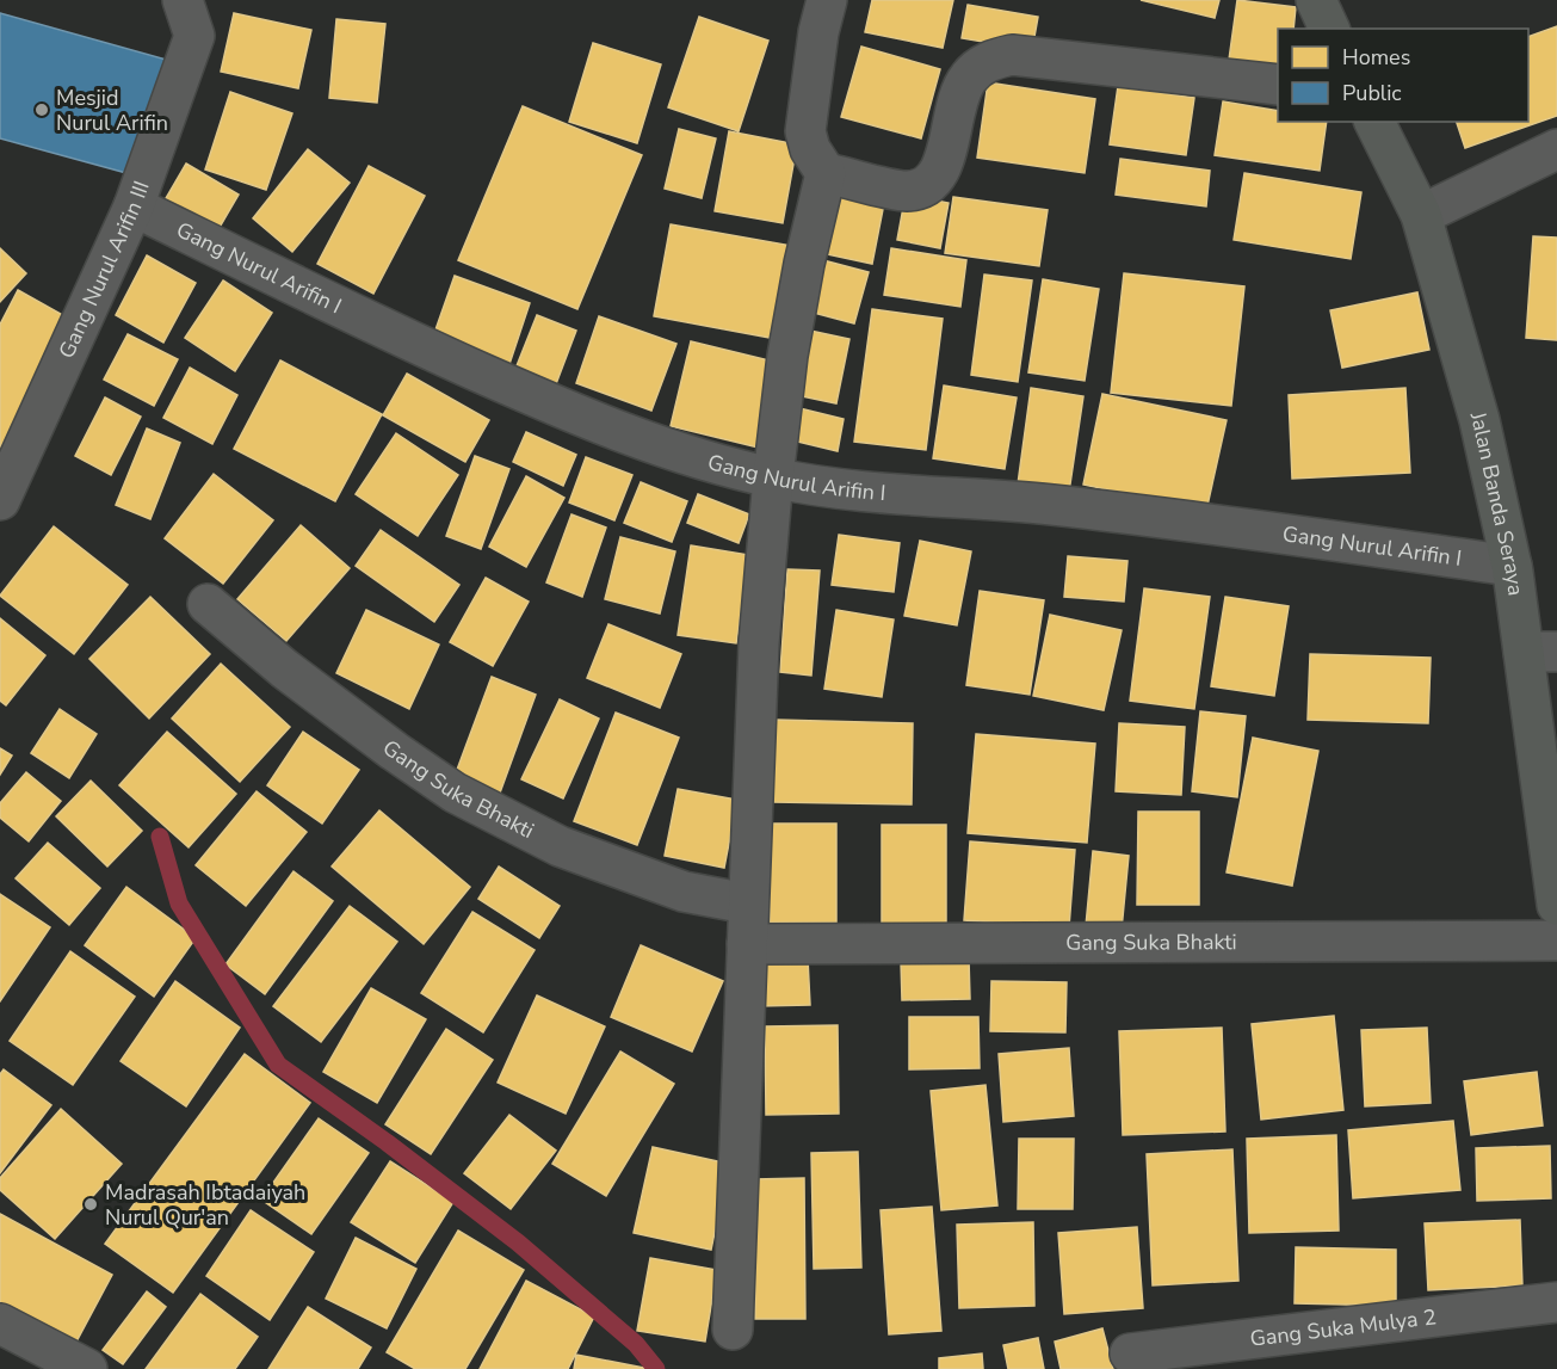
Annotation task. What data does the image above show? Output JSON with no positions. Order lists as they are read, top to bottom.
{
  "streets": {
    "street": [
      "Gang Nurul Arifin I",
      "Gang Nurul Arifin III",
      "Jalan Banda Seraya",
      "Gang Suka Bhakti",
      "Gang Suka Mulya 2"
    ]
  },
  "crossings": [
    ["Gang Nurul Arifin I", "Gang Nurul Arifin III"],
    ["Gang Nurul Arifin I", "Jalan Banda Seraya"]
  ],
  "places": ["Mesjid Nurul Arifin", "Madrasah Ibtadaiyah Nurul Qur'an"],
  "legend": ["Homes", "Public"]
}
